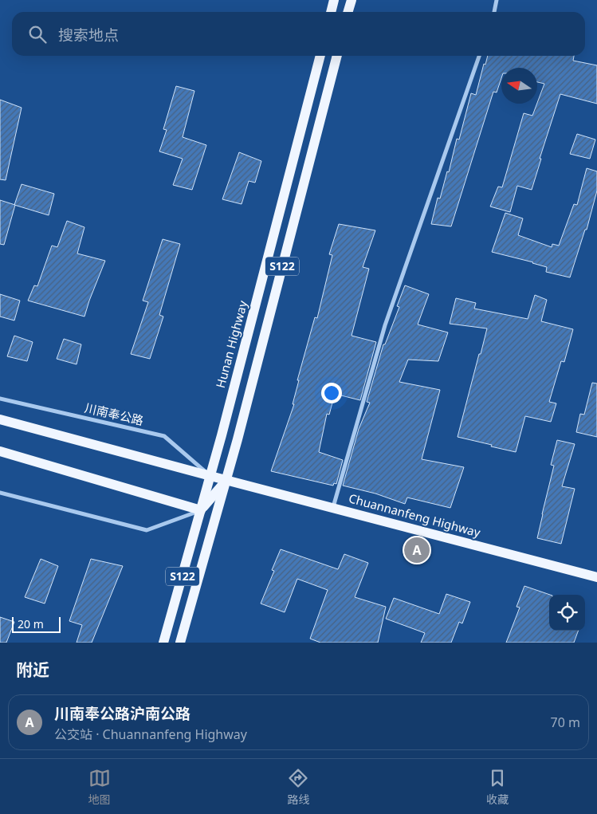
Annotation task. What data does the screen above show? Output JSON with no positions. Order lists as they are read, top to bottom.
{
  "streets": {
    "main road": ["S122", "Hunan Highway", "Chuannanfeng Highway"],
    "street": ["川南奉公路"]
  },
  "crossings": [
    ["S122", "Chuannanfeng Highway"],
    ["Hunan Highway", "川南奉公路"],
    ["Hunan Highway", "Chuannanfeng Highway"],
    ["川南奉公路", "Chuannanfeng Highway"]
  ],
  "scale_bar": "20 m",
  "north": "left",
  "page": {
    "search": "搜索地点",
    "pins": "A",
    "scale": "20 m",
    "heading": "附近",
    "list": [
      {
        "mark": "A",
        "name": "川南奉公路沪南公路",
        "note": "公交站 · Chuannanfeng Highway",
        "value": "70 m"
      }
    ],
    "nav": ["地图", "路线", "收藏"]
  }
}
